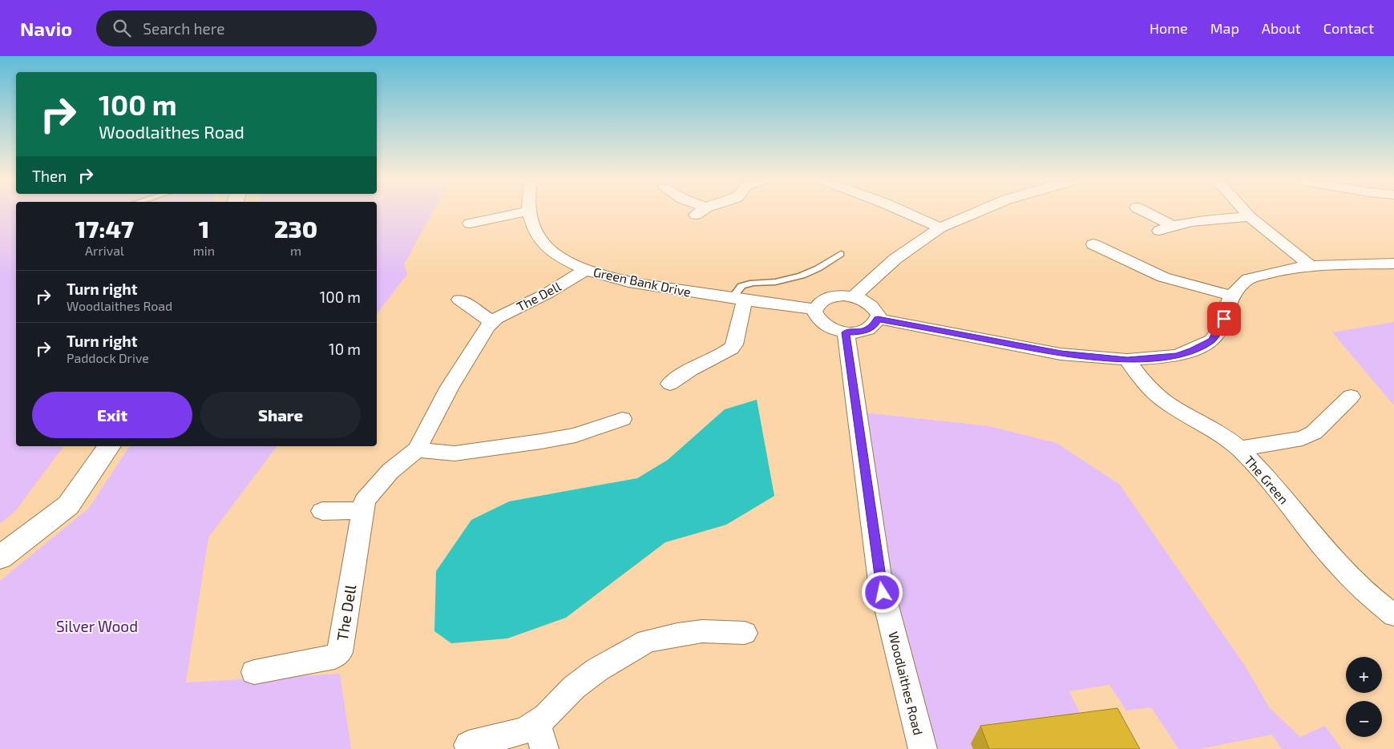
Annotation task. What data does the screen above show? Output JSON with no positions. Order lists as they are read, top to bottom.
{
  "streets": {
    "street": [
      "Green Bank Drive",
      "The Dell",
      "The Green",
      "Woodlaithes Road"
    ]
  },
  "crossings": [
    ["Green Bank Drive", "The Dell"],
    ["Green Bank Drive", "Woodlaithes Road"]
  ],
  "parks": ["Silver Wood"],
  "page": {
    "header": "Navio",
    "search": "Search here",
    "nav": [
      "Home",
      "Map",
      "About",
      "Contact"
    ],
    "turn": ["100 m", "Woodlaithes Road"],
    "then": "Then",
    "eta": [
      "17:47",
      "Arrival",
      "1",
      "min",
      "230",
      "m"
    ],
    "list": [
      {
        "name": "Turn right",
        "note": "Woodlaithes Road",
        "value": "100 m"
      },
      {
        "name": "Turn right",
        "note": "Paddock Drive",
        "value": "10 m"
      }
    ],
    "buttons": ["Exit", "Share"],
    "map_buttons": ["+", "−"]
  }
}
